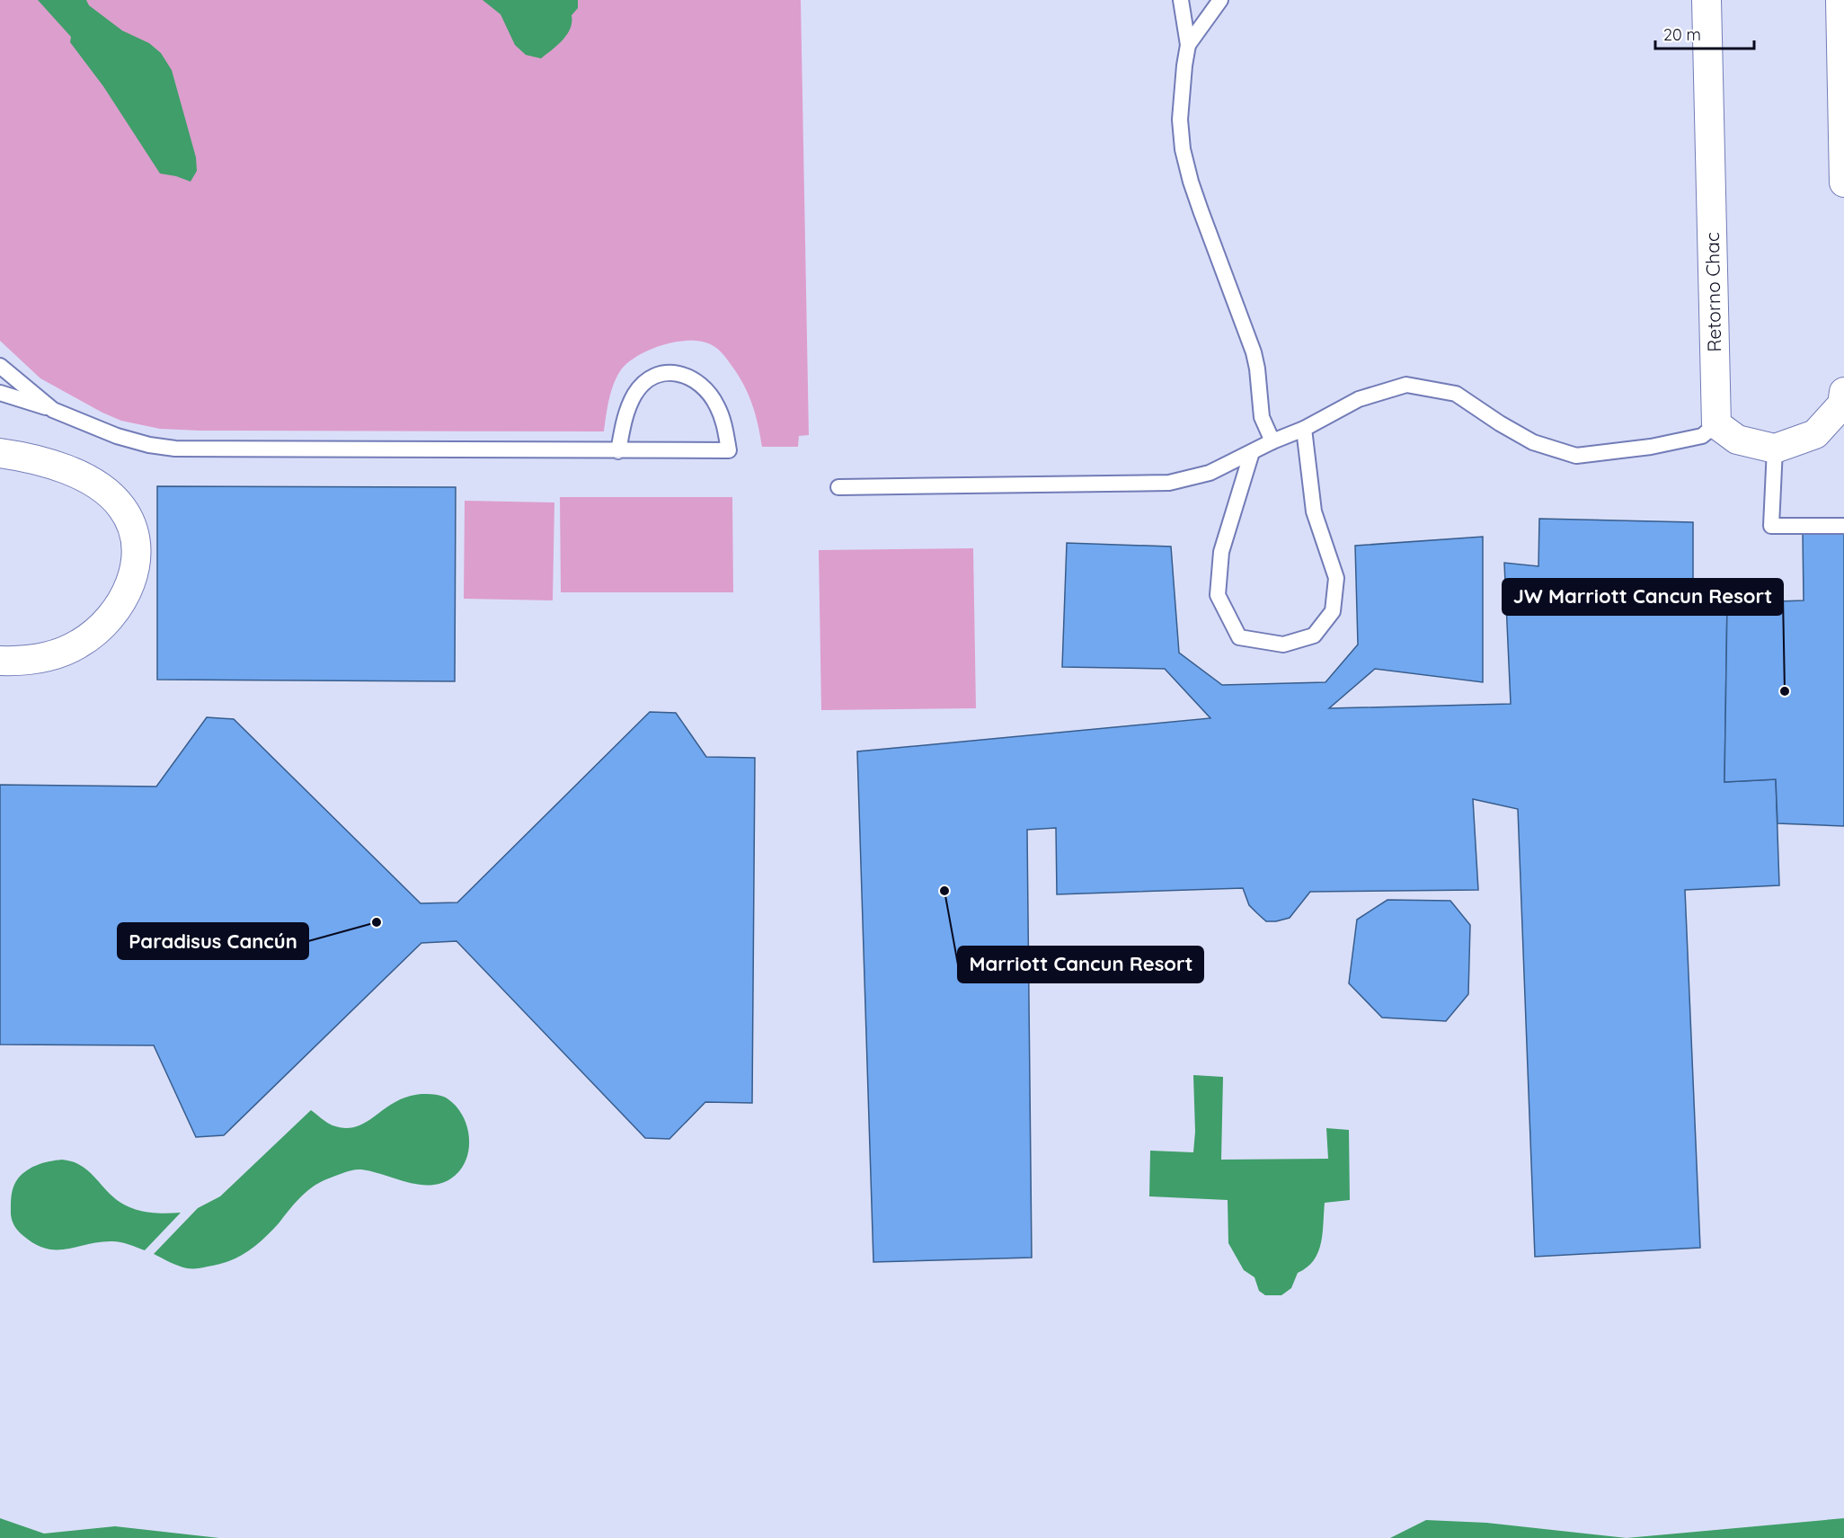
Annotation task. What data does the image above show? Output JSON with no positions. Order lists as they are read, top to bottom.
{
  "streets": {
    "street": ["Retorno Chac"]
  },
  "places": ["JW Marriott Cancun Resort", "Marriott Cancun Resort", "Paradisus Cancún"],
  "scale_bar": "20 m"
}
